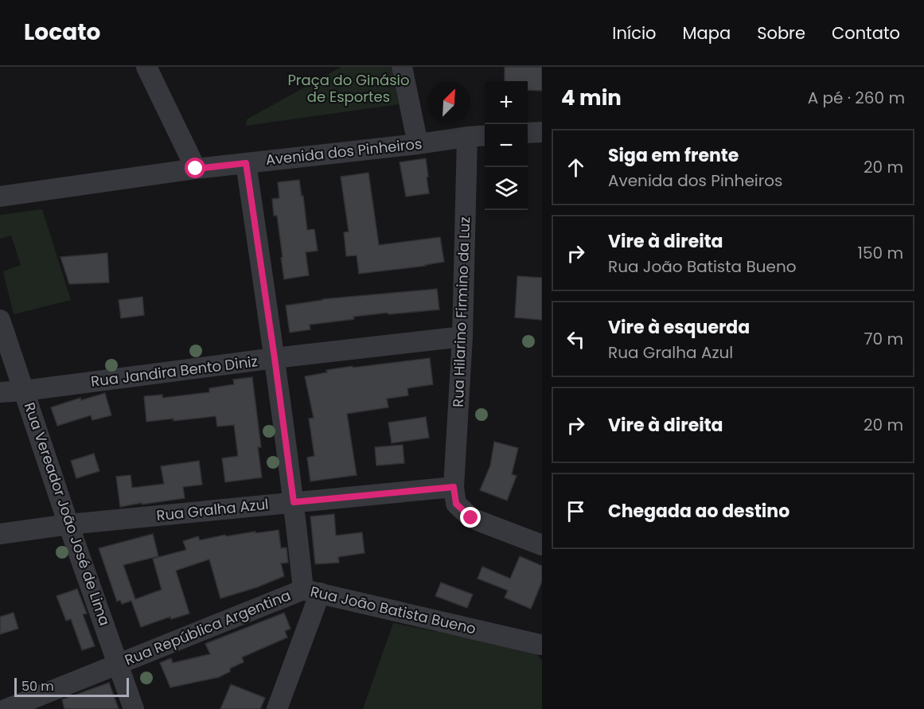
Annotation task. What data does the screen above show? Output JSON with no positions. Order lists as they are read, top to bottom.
{
  "streets": {
    "street": [
      "Avenida dos Pinheiros",
      "Rua Hilarino Firmino da Luz",
      "Rua Jandira Bento Diniz",
      "Rua Gralha Azul",
      "Rua Vereador João José de Lima",
      "Rua João Batista Bueno",
      "Rua República Argentina"
    ]
  },
  "crossings": [
    ["Avenida dos Pinheiros", "Rua Hilarino Firmino da Luz"],
    ["Avenida dos Pinheiros", "Rua João Batista Bueno"],
    ["Rua Hilarino Firmino da Luz", "Rua Jandira Bento Diniz"],
    ["Rua Hilarino Firmino da Luz", "Rua Gralha Azul"],
    ["Rua Jandira Bento Diniz", "Rua Vereador João José de Lima"],
    ["Rua Jandira Bento Diniz", "Rua João Batista Bueno"],
    ["Rua Gralha Azul", "Rua Vereador João José de Lima"],
    ["Rua Gralha Azul", "Rua João Batista Bueno"],
    ["Rua Vereador João José de Lima", "Rua República Argentina"],
    ["Rua João Batista Bueno", "Rua República Argentina"]
  ],
  "parks": ["Praça do Ginásio de Esportes"],
  "scale_bar": "50 m",
  "north": "top right",
  "page": {
    "header": "Locato",
    "nav": [
      "Início",
      "Mapa",
      "Sobre",
      "Contato"
    ],
    "heading": ["4 min", "A pé · 260 m"],
    "map_buttons": ["+", "−"],
    "list": [
      ["Siga em frente", "Avenida dos Pinheiros", "20 m"],
      ["Vire à direita", "Rua João Batista Bueno", "150 m"],
      ["Vire à esquerda", "Rua Gralha Azul", "70 m"],
      ["Vire à direita", "20 m"],
      "Chegada ao destino"
    ],
    "scale": "50 m"
  }
}
